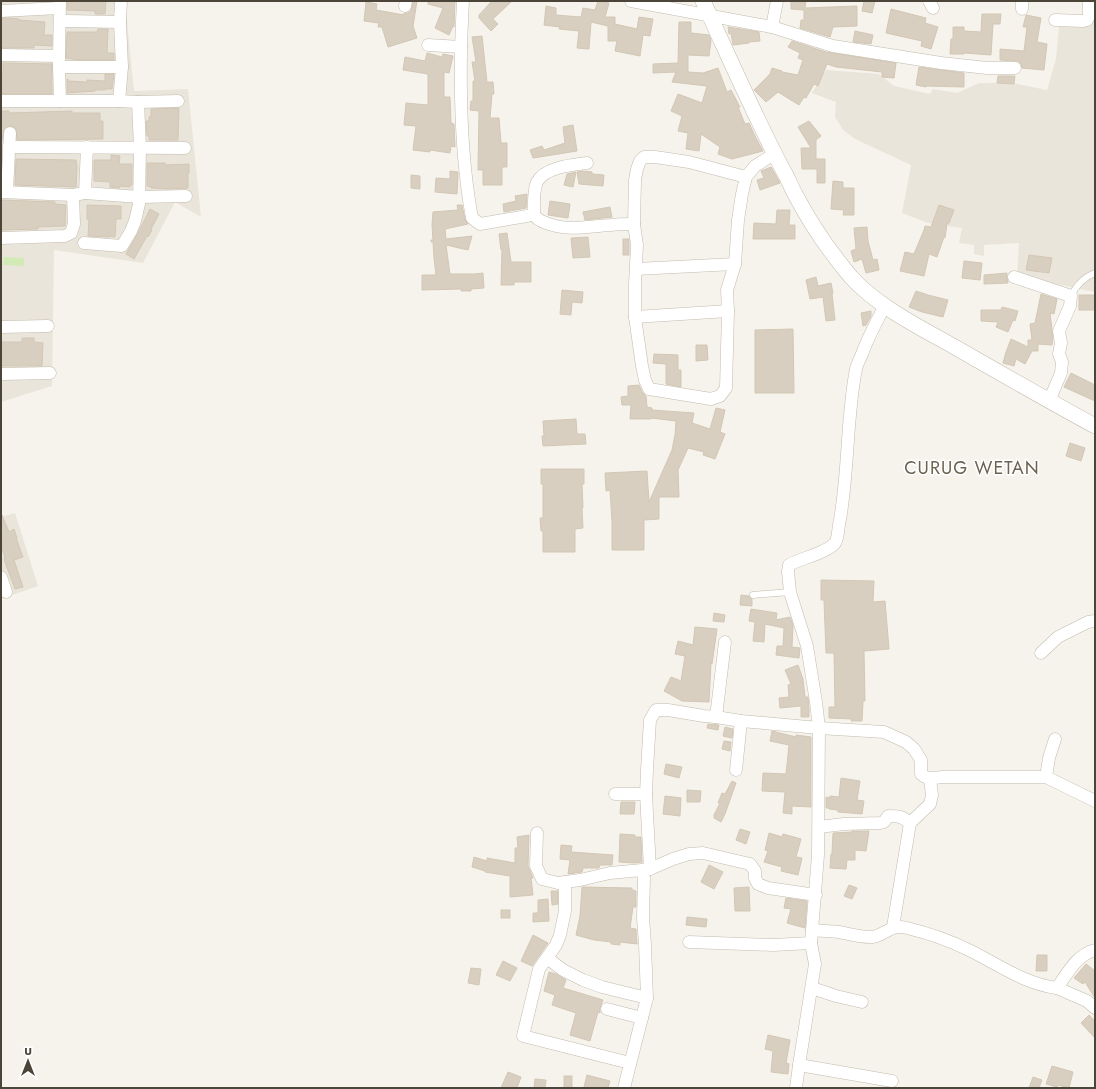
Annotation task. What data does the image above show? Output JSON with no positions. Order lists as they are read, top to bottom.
{
  "districts": ["CURUG WETAN"],
  "north": "top"
}
